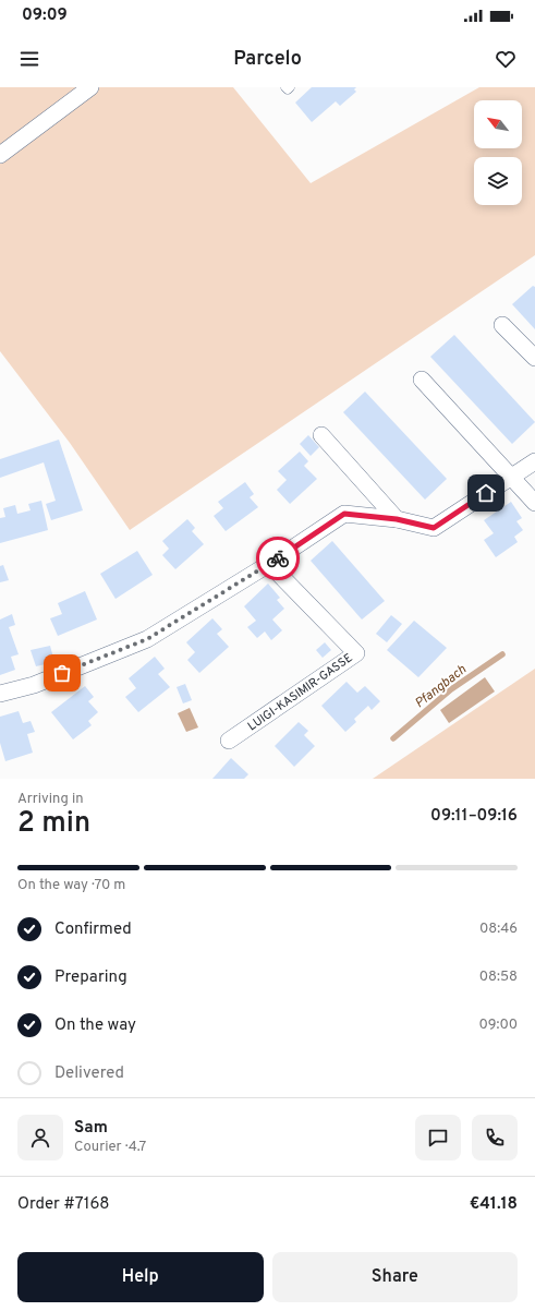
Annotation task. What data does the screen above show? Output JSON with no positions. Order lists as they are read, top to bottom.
{
  "streets": {
    "street": ["LUIGI-KASIMIR-GASSE"]
  },
  "water": ["Pfangbach"],
  "north": "top left",
  "page": {
    "status": "09:09",
    "header": "Parcelo",
    "heading": ["2 min", "Arriving in", "09:11–09:16"],
    "panel": [
      "Sam",
      "Courier · 4.7",
      "Order #7168",
      "€41.18"
    ],
    "bar": "On the way · 70 m",
    "list": [
      ["Confirmed", "08:46"],
      ["Preparing", "08:58"],
      ["On the way", "09:00"],
      "Delivered"
    ],
    "buttons": ["Help", "Share"]
  }
}
